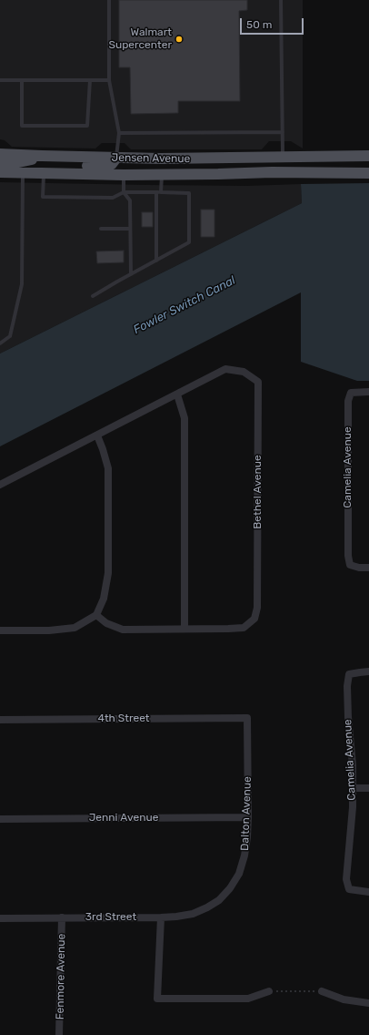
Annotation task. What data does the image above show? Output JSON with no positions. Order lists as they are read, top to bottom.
{
  "streets": {
    "main road": ["Jensen Avenue"],
    "street": [
      "Camelia Avenue",
      "Bethel Avenue",
      "4th Street",
      "Dalton Avenue",
      "Jenni Avenue",
      "3rd Street",
      "Fenmore Avenue"
    ]
  },
  "crossings": [
    ["4th Street", "Dalton Avenue"],
    ["Dalton Avenue", "Jenni Avenue"],
    ["Dalton Avenue", "3rd Street"],
    ["3rd Street", "Fenmore Avenue"]
  ],
  "water": ["Fowler Switch Canal"],
  "places": ["Walmart Supercenter"],
  "scale_bar": "50 m"
}
